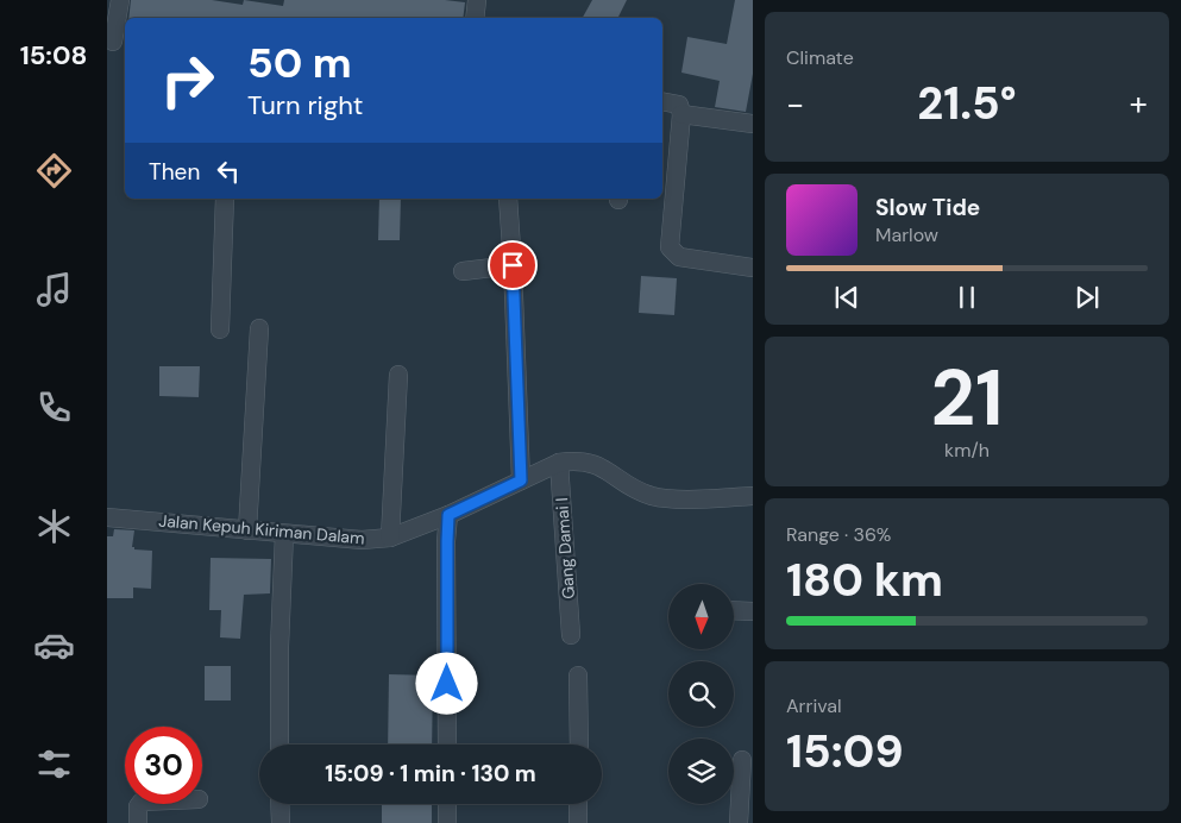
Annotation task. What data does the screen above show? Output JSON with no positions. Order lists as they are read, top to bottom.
{
  "streets": {
    "street": ["Jalan Kepuh Kiriman Dalam", "Gang Damai I"]
  },
  "crossings": [
    ["Jalan Kepuh Kiriman Dalam", "Gang Damai I"]
  ],
  "north": "bottom",
  "page": {
    "tabs": "15:08",
    "tile": [
      "Climate",
      ["21", "km/h"],
      ["Range · 36%", "180 km"],
      ["Arrival", "15:09"]
    ],
    "turn": ["50 m", "Turn right"],
    "heat": ["−", "21.5°", "+"],
    "then": "Then",
    "song": ["Slow Tide", "Marlow"],
    "limit": "30",
    "trip": "15:09 · 1 min · 130 m"
  }
}
